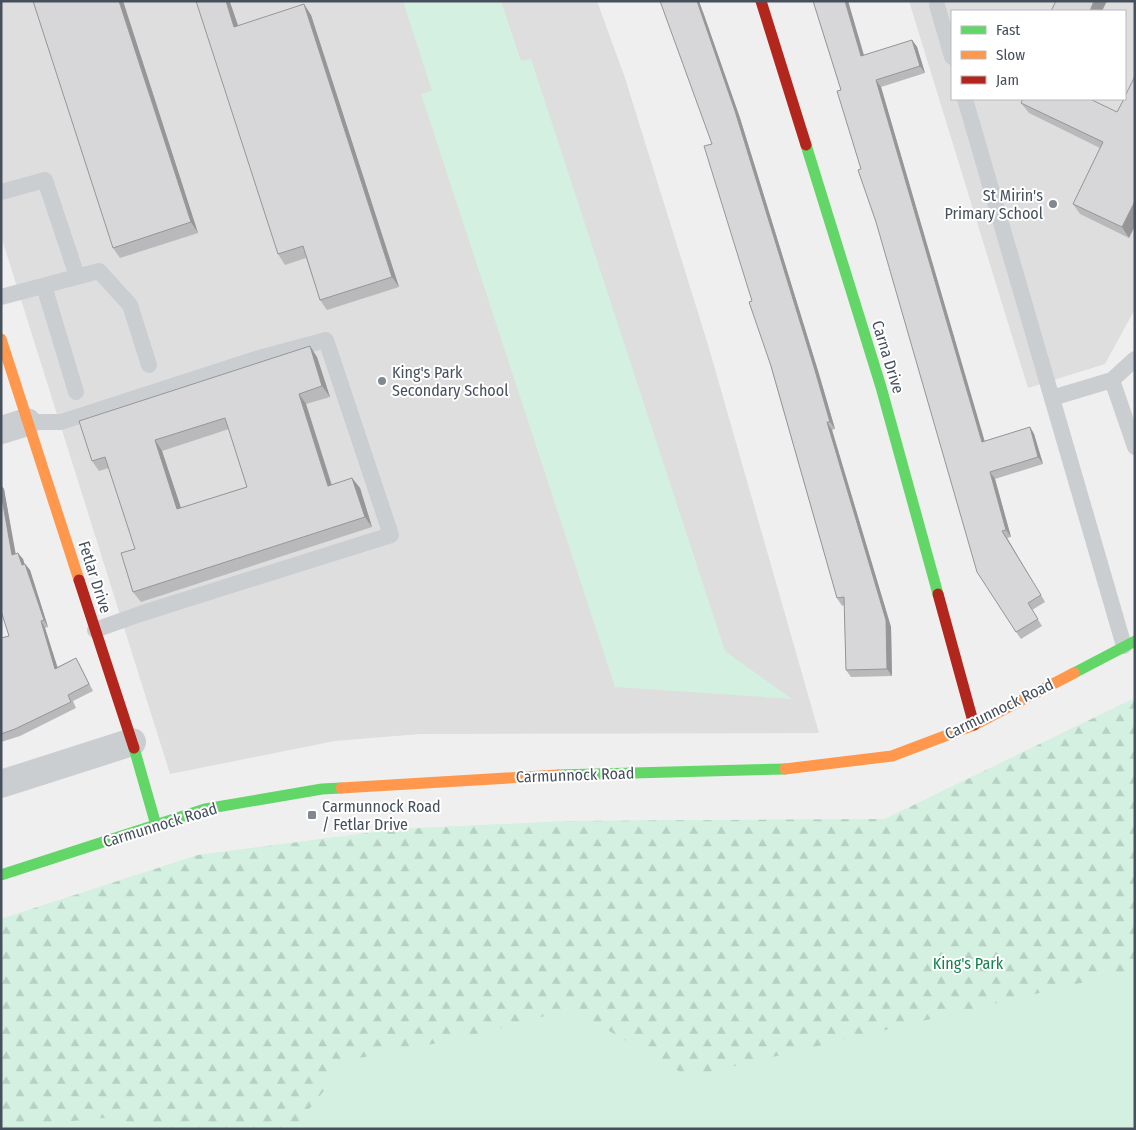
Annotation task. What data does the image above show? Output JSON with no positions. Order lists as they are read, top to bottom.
{
  "streets": {
    "street": ["Carna Drive", "Fetlar Drive", "Carmunnock Road"]
  },
  "crossings": [
    ["Carna Drive", "Carmunnock Road"],
    ["Fetlar Drive", "Carmunnock Road"]
  ],
  "parks": ["King's Park"],
  "places": {
    "other": ["St Mirin's Primary School", "King's Park Secondary School"],
    "transit": ["Carmunnock Road / Fetlar Drive"]
  },
  "legend": ["Fast", "Slow", "Jam"]
}
